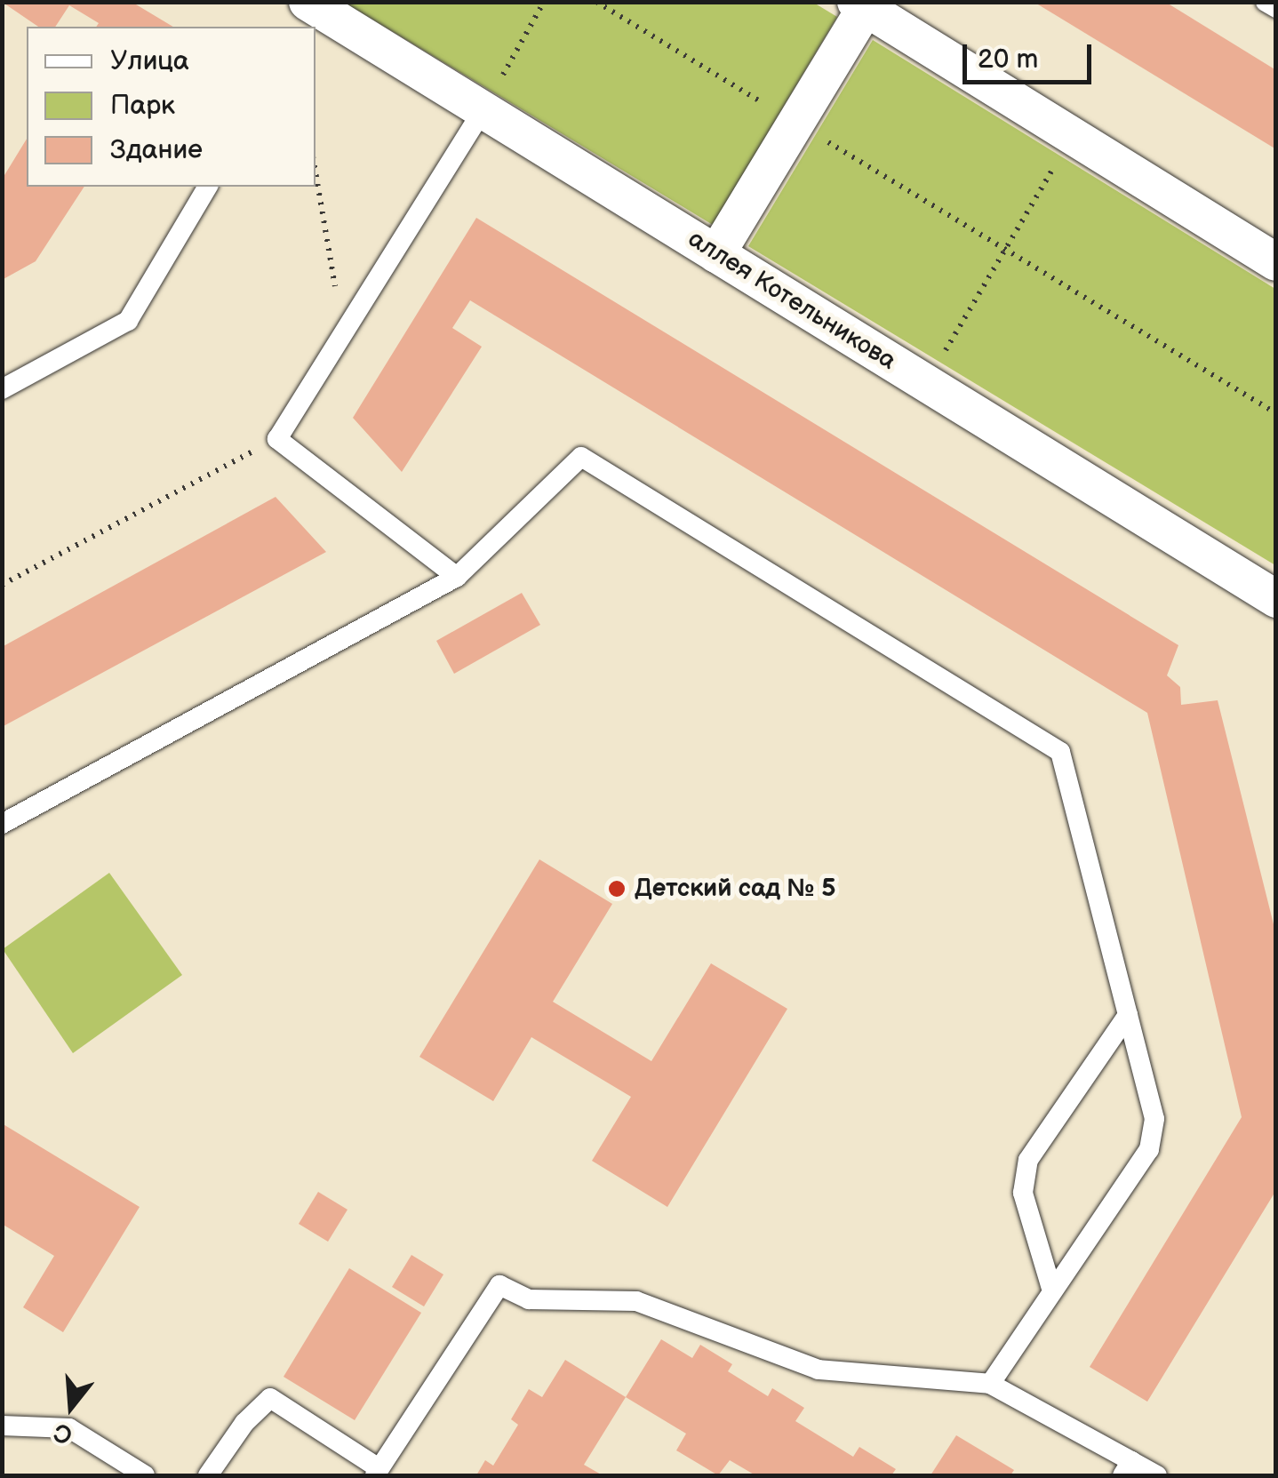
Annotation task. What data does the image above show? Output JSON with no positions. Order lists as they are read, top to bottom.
{
  "streets": {
    "street": ["аллея Котельникова"]
  },
  "places": ["Детский сад № 5"],
  "legend": ["Улица", "Парк", "Здание"],
  "scale_bar": "20 m",
  "north": "bottom"
}
